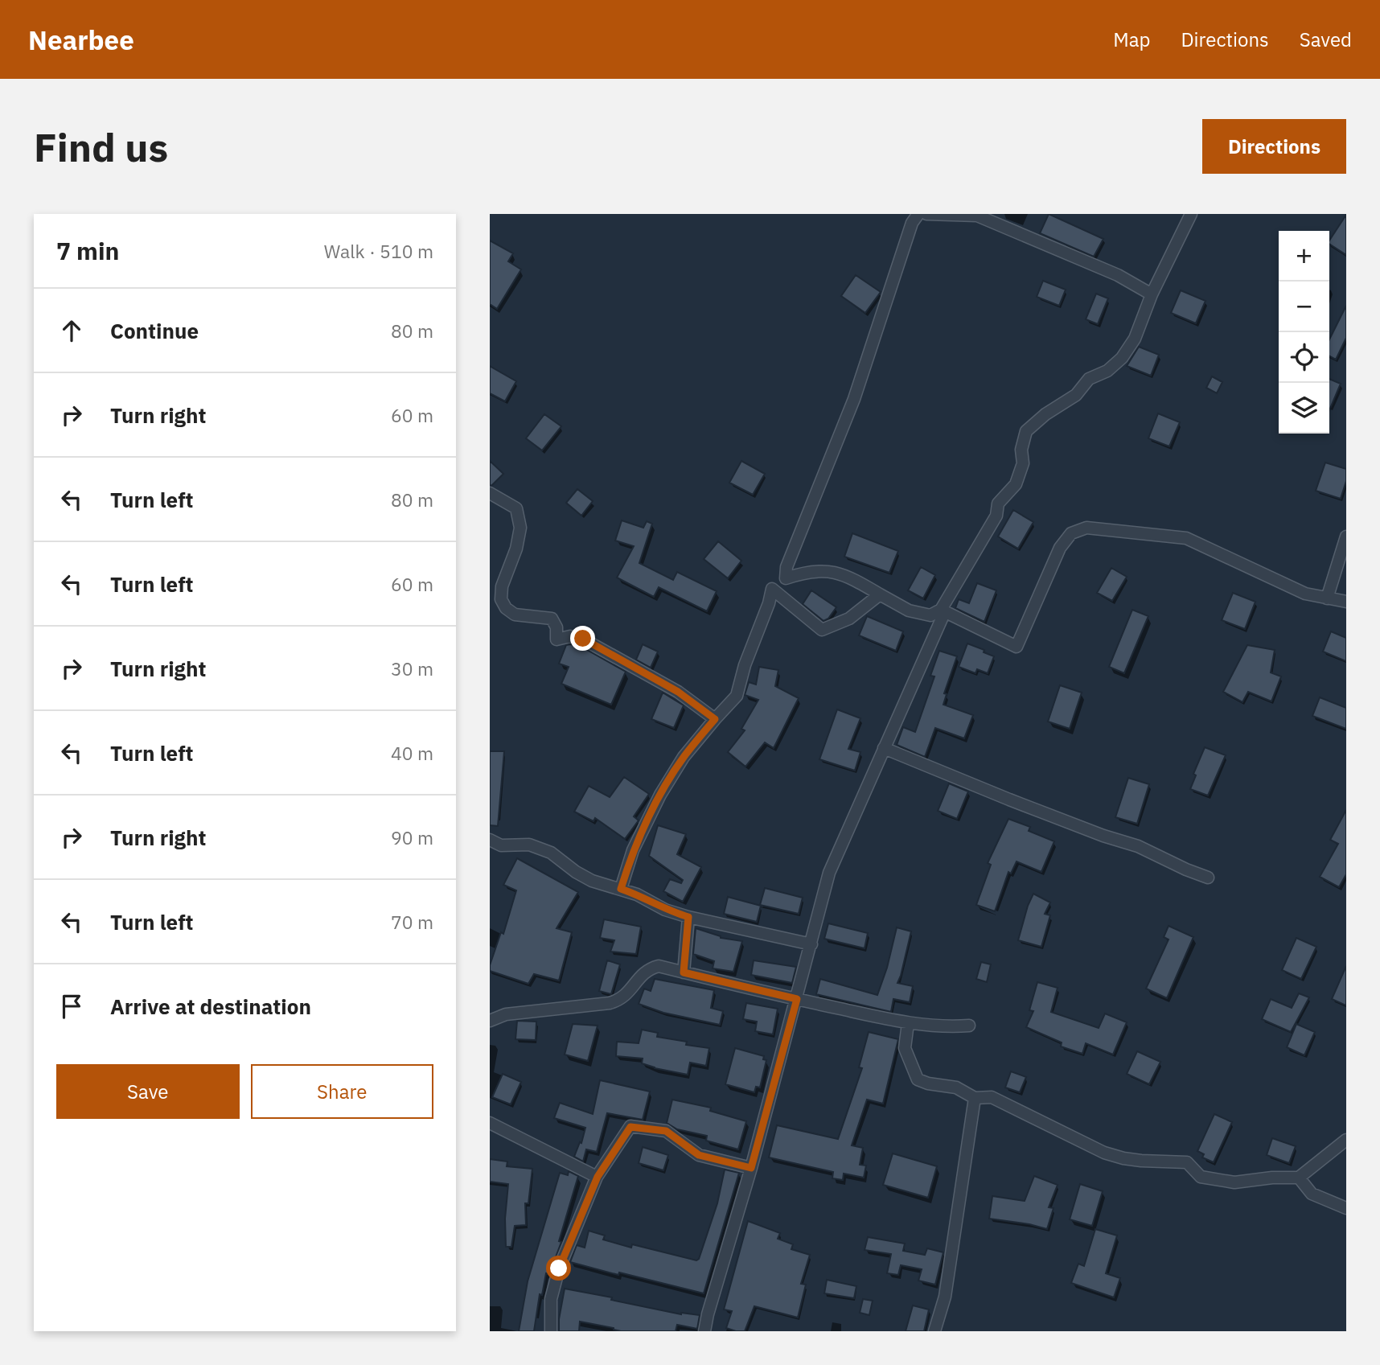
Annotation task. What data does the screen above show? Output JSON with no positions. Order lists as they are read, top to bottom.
{
  "page": {
    "header": "Nearbee",
    "nav": ["Map", "Directions", "Saved"],
    "buttons": [
      "Directions",
      ["Save", "Share"]
    ],
    "title": "Find us",
    "heading": ["7 min", "Walk · 510 m"],
    "map_buttons": ["+", "−"],
    "list": [
      ["Continue", "80 m"],
      ["Turn right", "60 m"],
      ["Turn left", "80 m"],
      ["Turn left", "60 m"],
      ["Turn right", "30 m"],
      ["Turn left", "40 m"],
      ["Turn right", "90 m"],
      ["Turn left", "70 m"],
      "Arrive at destination"
    ]
  }
}
